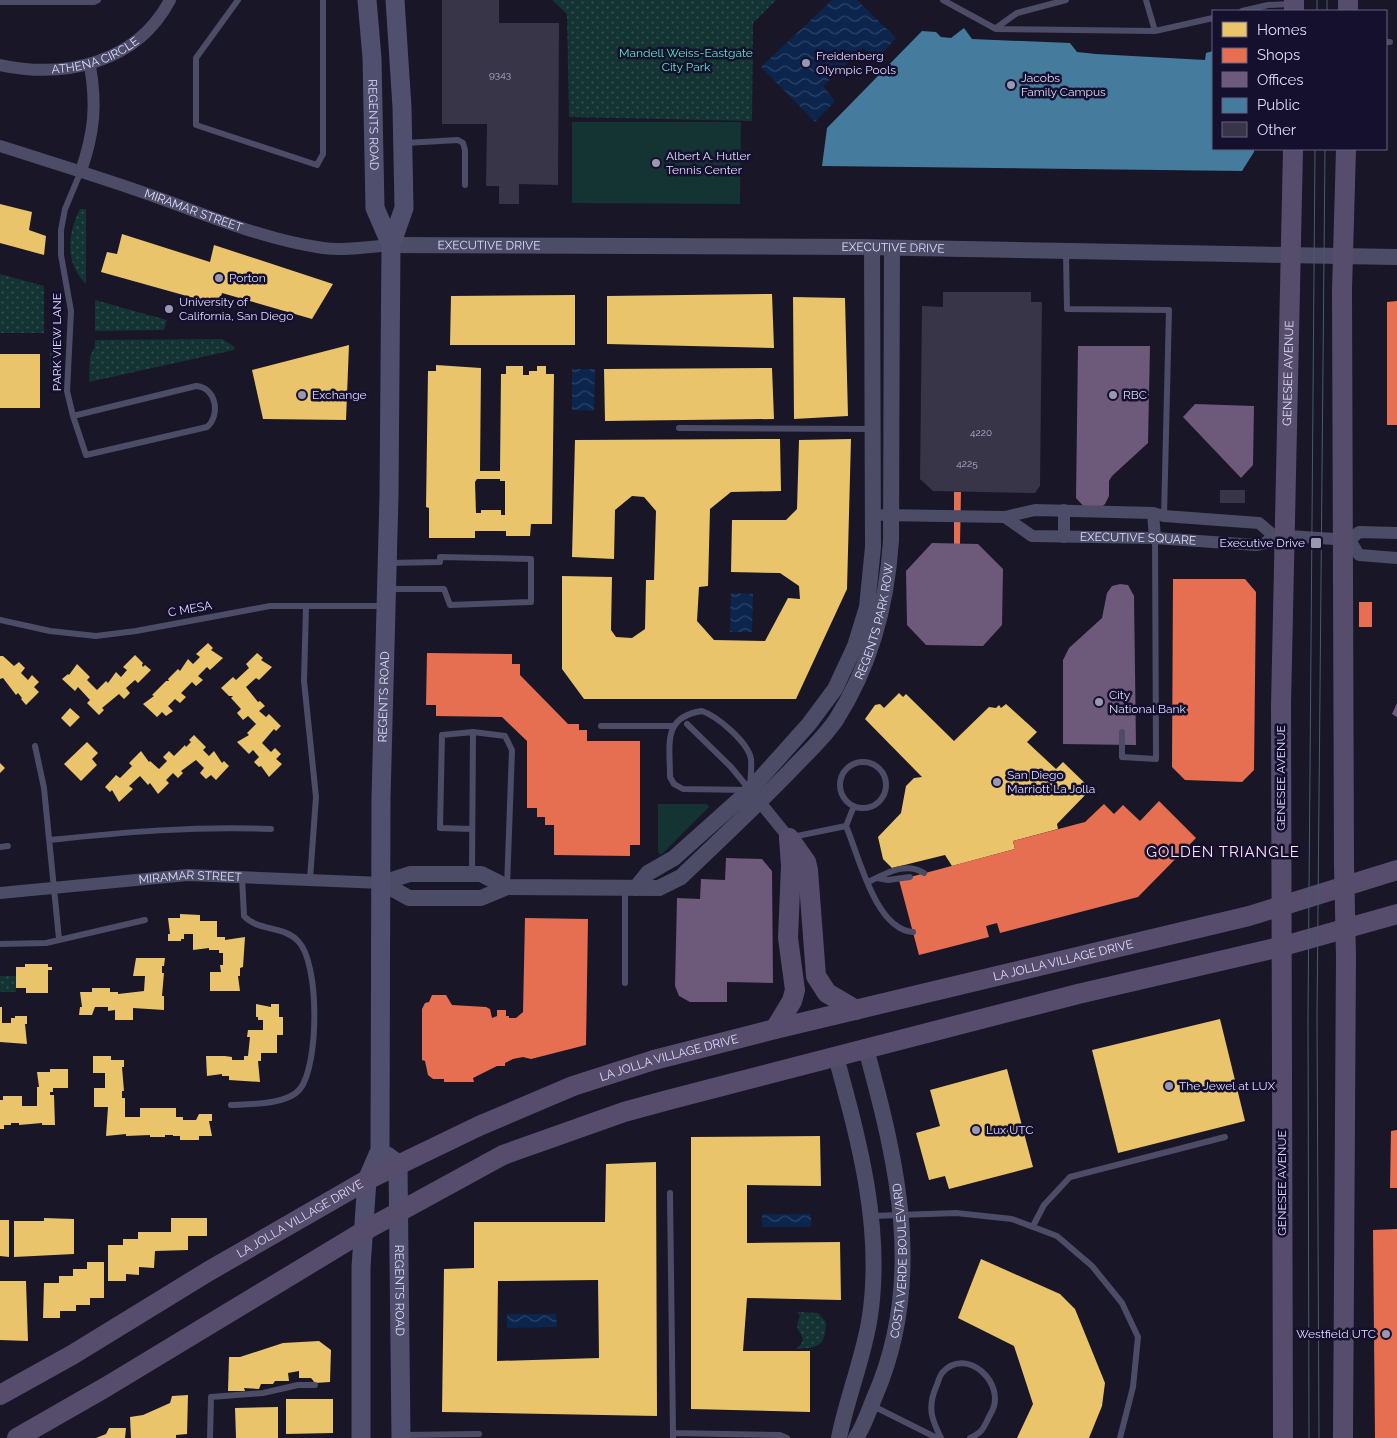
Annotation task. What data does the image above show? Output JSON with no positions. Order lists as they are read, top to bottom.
{
  "streets": {
    "main road": ["REGENTS ROAD", "GENESEE AVENUE", "LA JOLLA VILLAGE DRIVE"],
    "street": [
      "ATHENA CIRCLE",
      "MIRAMAR STREET",
      "EXECUTIVE DRIVE",
      "EXECUTIVE SQUARE",
      "REGENTS PARK ROW",
      "COSTA VERDE BOULEVARD"
    ],
    "lane": ["PARK VIEW LANE", "C MESA"]
  },
  "crossings": [
    ["REGENTS ROAD", "MIRAMAR STREET"],
    ["REGENTS ROAD", "EXECUTIVE DRIVE"],
    ["REGENTS ROAD", "C MESA"],
    ["REGENTS ROAD", "LA JOLLA VILLAGE DRIVE"],
    ["MIRAMAR STREET", "EXECUTIVE DRIVE"],
    ["MIRAMAR STREET", "PARK VIEW LANE"],
    ["EXECUTIVE DRIVE", "GENESEE AVENUE"],
    ["EXECUTIVE DRIVE", "REGENTS PARK ROW"],
    ["GENESEE AVENUE", "EXECUTIVE SQUARE"],
    ["GENESEE AVENUE", "LA JOLLA VILLAGE DRIVE"],
    ["EXECUTIVE SQUARE", "REGENTS PARK ROW"]
  ],
  "districts": ["GOLDEN TRIANGLE"],
  "parks": ["Mandell Weiss-Eastgate City Park"],
  "places": {
    "other": [
      "Freidenberg Olympic Pools",
      "Jacobs Family Campus",
      "Albert A. Hutler Tennis Center",
      "Porton",
      "University of California, San Diego",
      "Exchange",
      "RBC",
      "City National Bank",
      "San Diego Marriott La Jolla",
      "The Jewel at LUX",
      "Lux UTC",
      "Westfield UTC"
    ],
    "transit": ["Executive Drive"]
  },
  "house_numbers": ["9343", "4220", "4225"],
  "legend": [
    "Homes",
    "Shops",
    "Offices",
    "Public",
    "Other"
  ]
}
